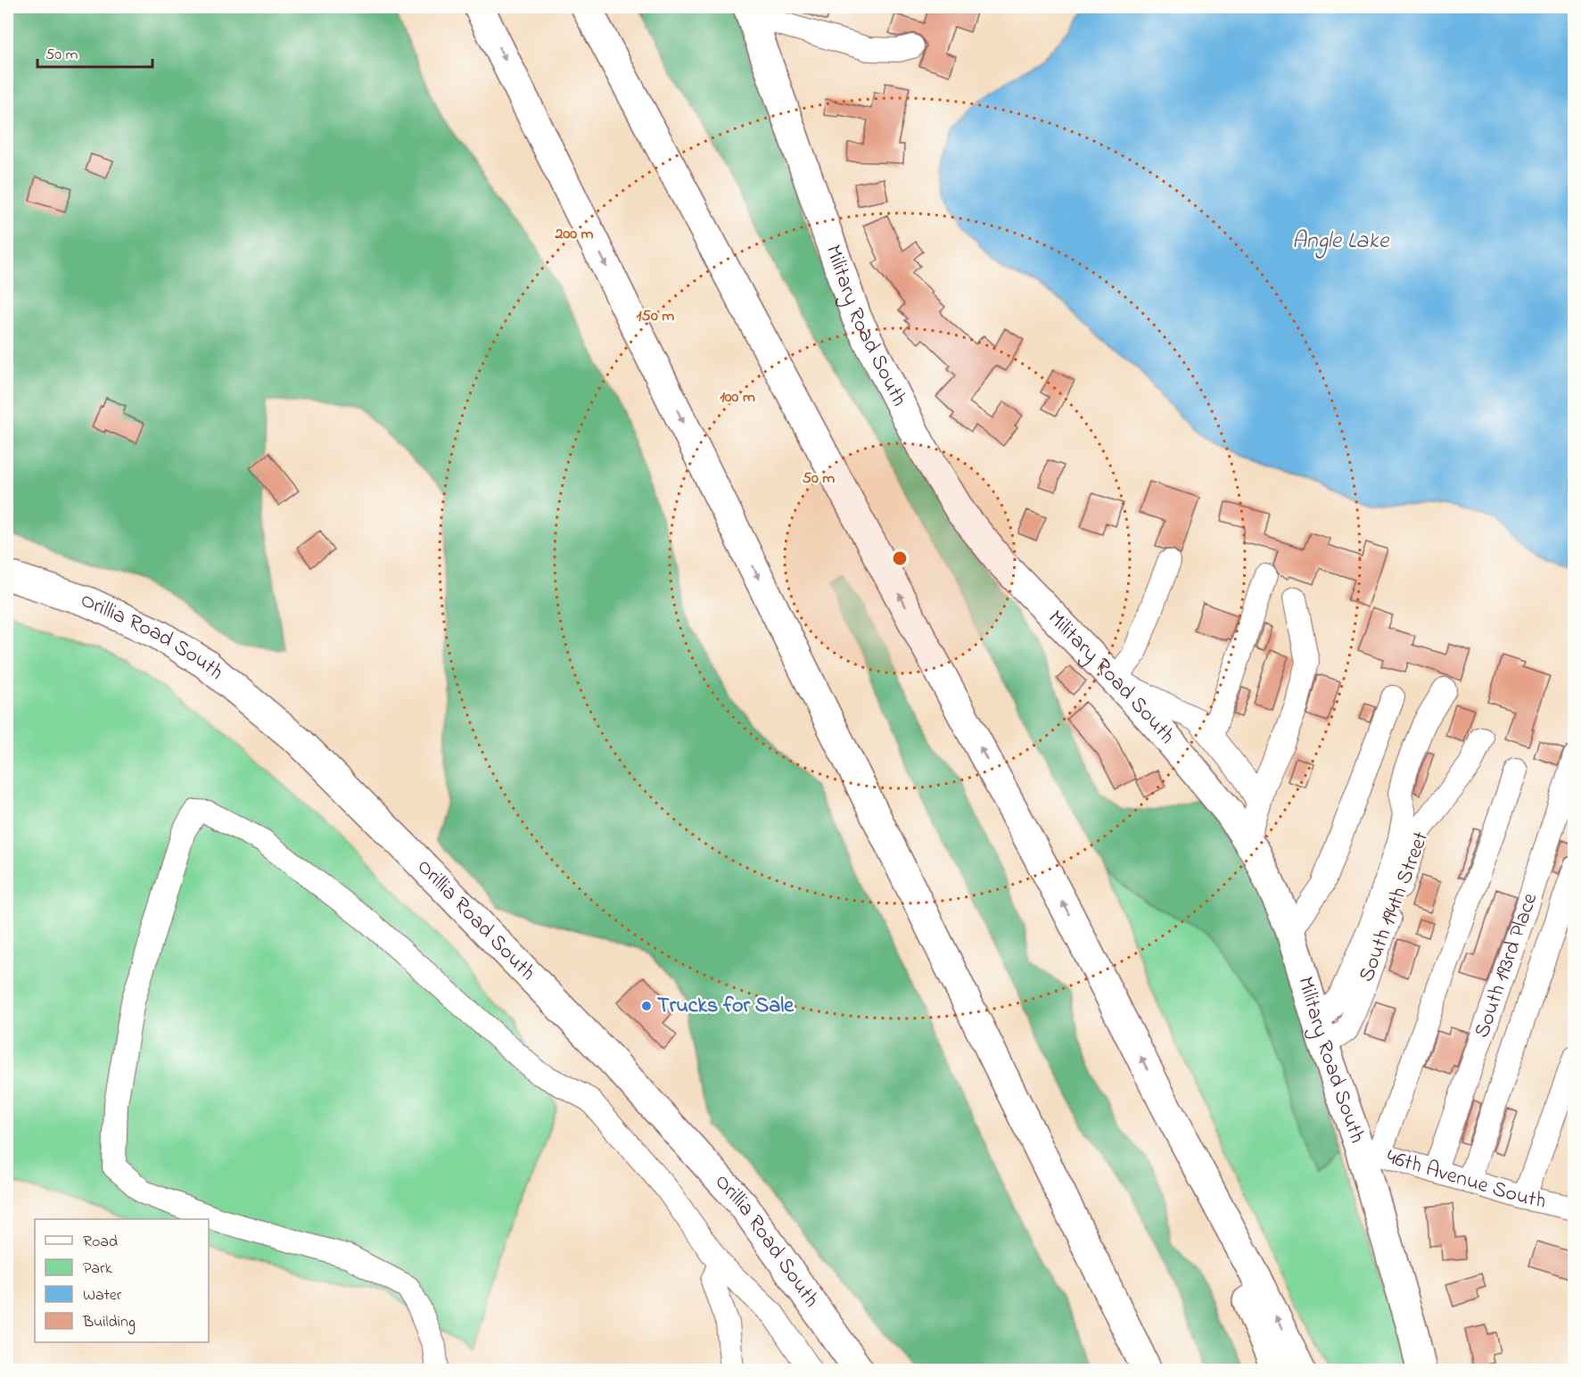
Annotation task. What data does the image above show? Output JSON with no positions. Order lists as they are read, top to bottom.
{
  "streets": {
    "main road": ["Military Road South", "Orillia Road South"],
    "street": ["South 194th Street", "South 193rd Place", "46th Avenue South"]
  },
  "crossings": [
    ["Military Road South", "South 194th Street"],
    ["Military Road South", "46th Avenue South"],
    ["South 193rd Place", "46th Avenue South"]
  ],
  "water": ["Angle Lake"],
  "places": ["Trucks for Sale"],
  "legend": [
    "Road",
    "Park",
    "Water",
    "Building"
  ],
  "scale_bar": "50 m",
  "rings": [
    "200 m",
    "150 m",
    "100 m",
    "50 m"
  ]
}
